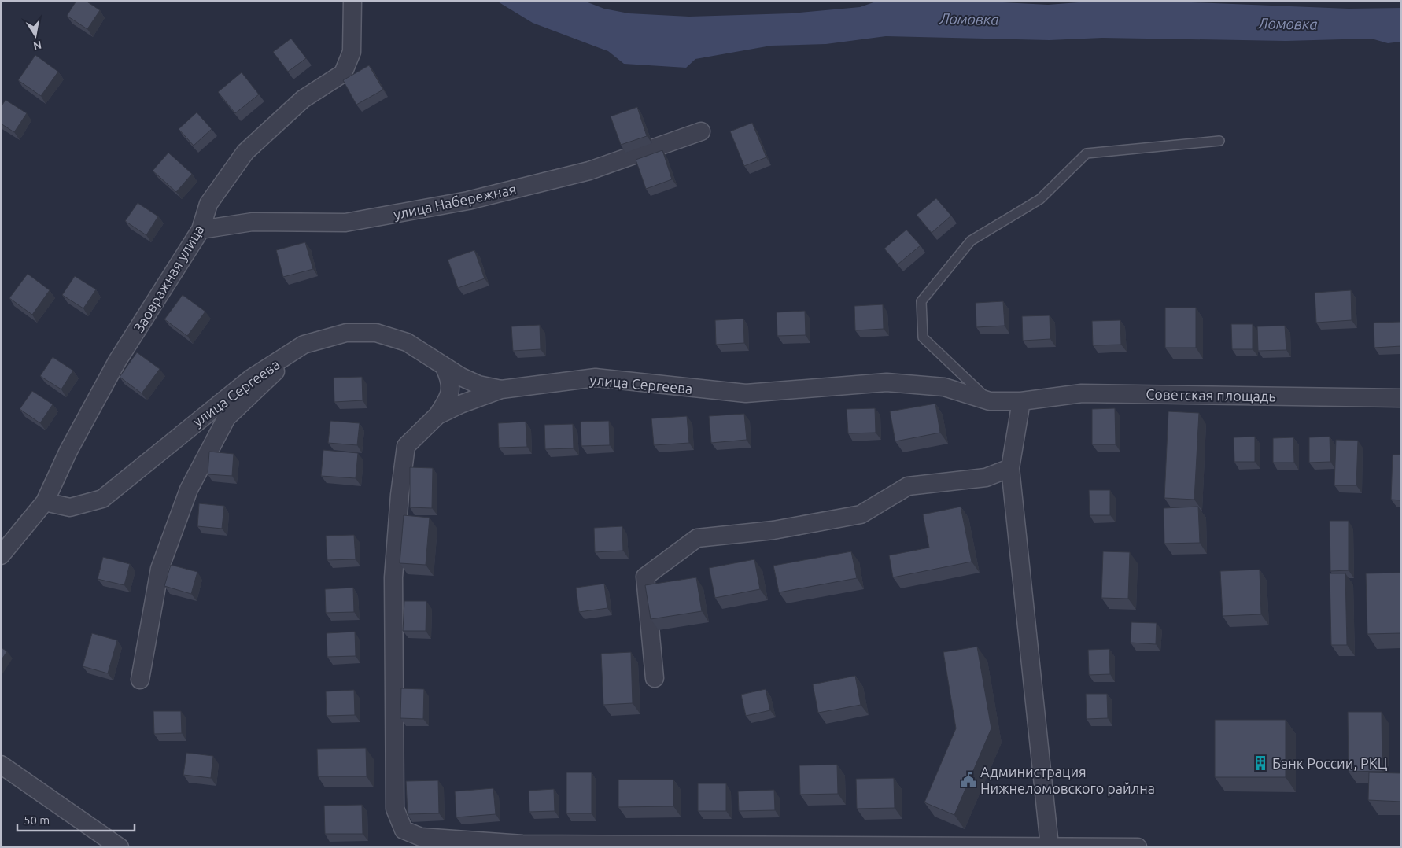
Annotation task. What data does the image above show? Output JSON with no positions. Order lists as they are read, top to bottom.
{
  "streets": {
    "street": [
      "улица Набережная",
      "Заовражная улица",
      "улица Сергеева",
      "Советская площадь"
    ]
  },
  "crossings": [
    ["улица Набережная", "Заовражная улица"],
    ["Заовражная улица", "улица Сергеева"],
    ["улица Сергеева", "Советская площадь"]
  ],
  "water": ["Ломовка"],
  "places": {
    "building": ["Банк России, РКЦ"],
    "public building": ["Администрация Нижнеломовского райлна"]
  },
  "scale_bar": "50 m",
  "north": "bottom"
}
